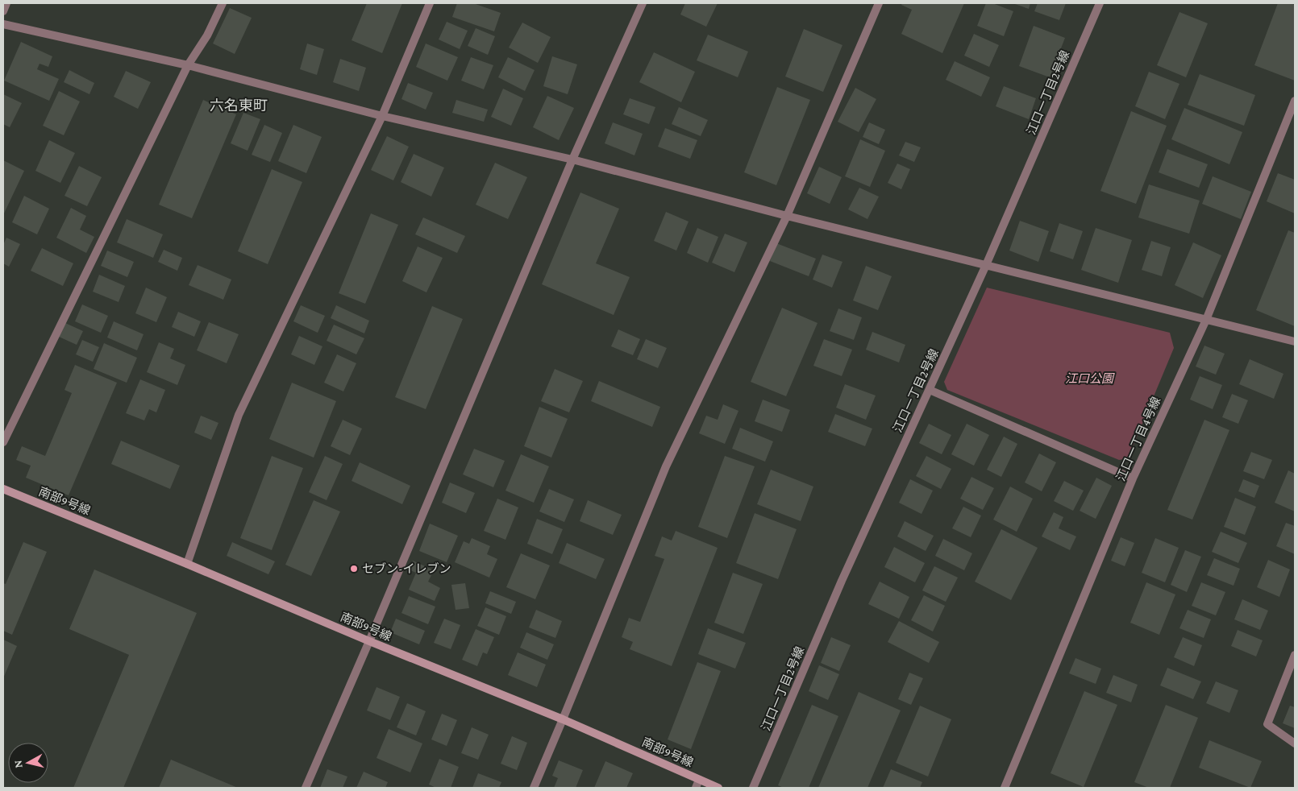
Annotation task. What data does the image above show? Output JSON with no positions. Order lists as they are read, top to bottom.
{
  "streets": {
    "street": ["江口一丁目2号線", "江口一丁目4号線", "南部9号線"]
  },
  "districts": ["六名東町"],
  "parks": ["江口公園"],
  "places": ["セブン-イレブン"],
  "north": "left"
}
